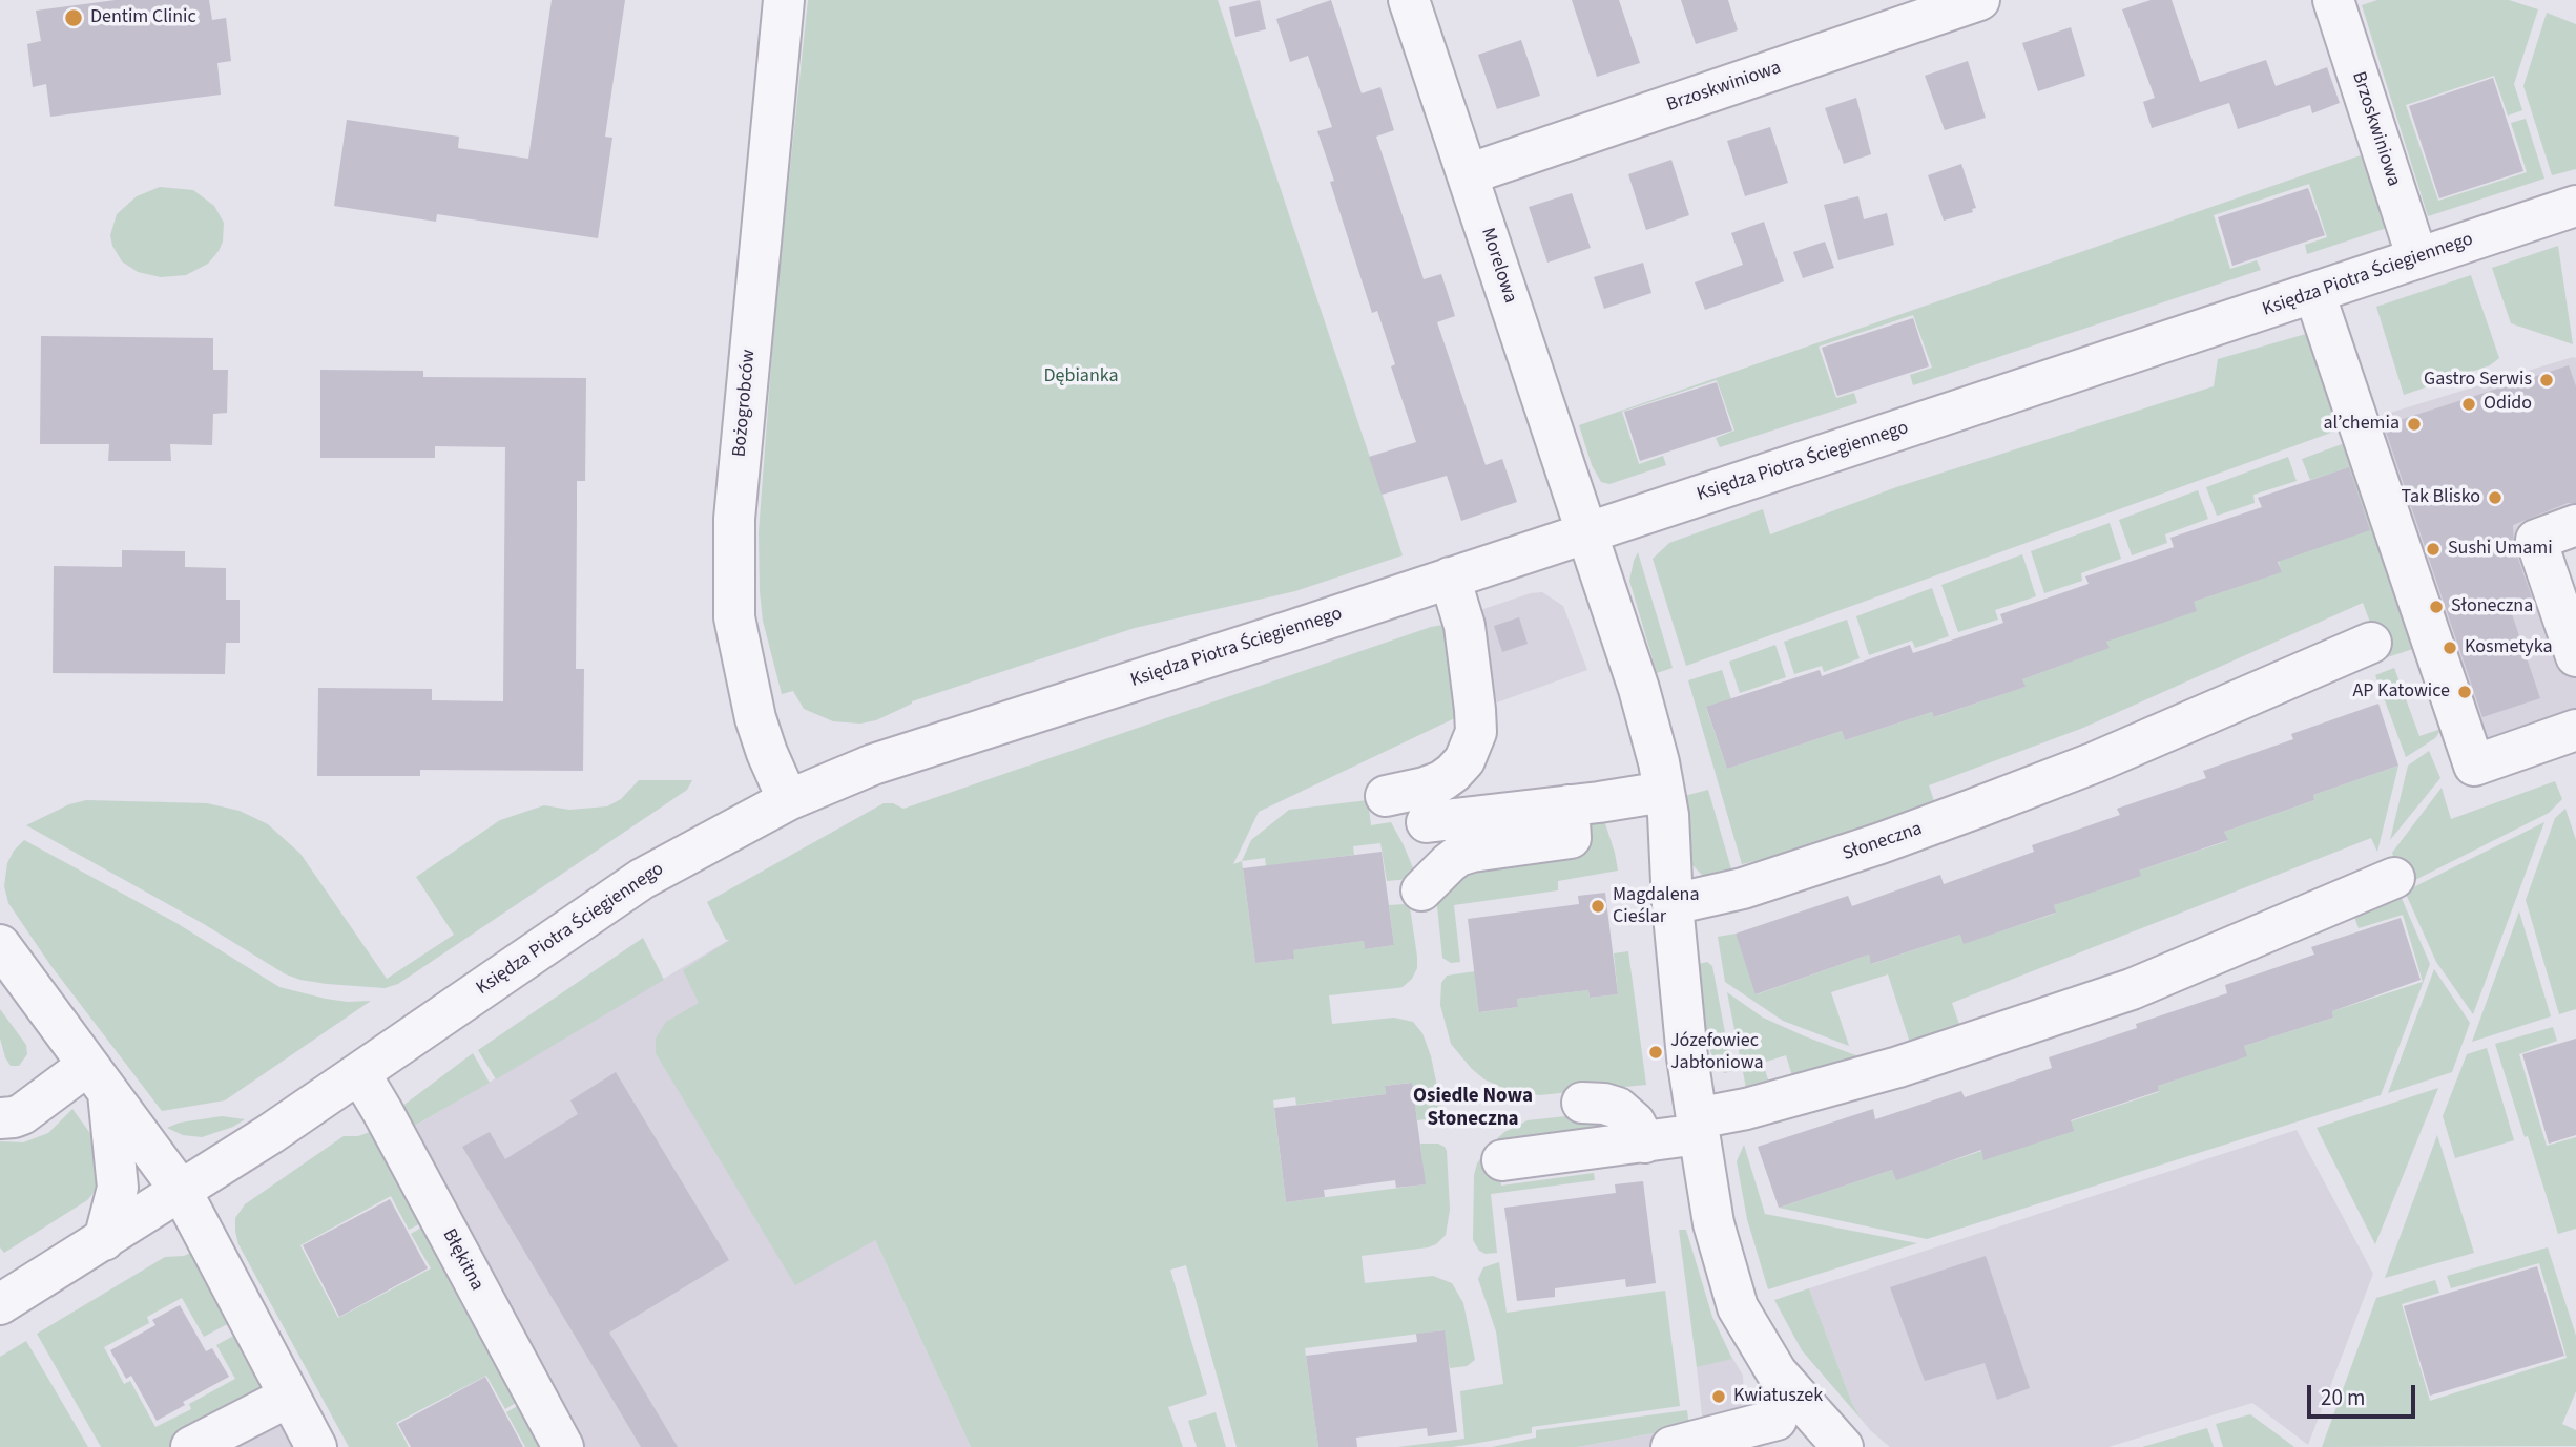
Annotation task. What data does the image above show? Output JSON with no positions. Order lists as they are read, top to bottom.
{
  "streets": {
    "street": [
      "Brzoskwiniowa",
      "Morelowa",
      "Księdza Piotra Ściegiennego",
      "Bożogrobców",
      "Słoneczna",
      "Błękitna"
    ]
  },
  "crossings": [
    ["Brzoskwiniowa", "Morelowa"],
    ["Brzoskwiniowa", "Księdza Piotra Ściegiennego"],
    ["Morelowa", "Księdza Piotra Ściegiennego"],
    ["Księdza Piotra Ściegiennego", "Bożogrobców"],
    ["Księdza Piotra Ściegiennego", "Błękitna"]
  ],
  "districts": ["Osiedle Nowa Słoneczna"],
  "parks": ["Dębianka"],
  "places": [
    "Dentim Clinic",
    "Gastro Serwis",
    "Odido",
    "al’chemia",
    "Tak Blisko",
    "Sushi Umami",
    "Słoneczna",
    "Kosmetyka",
    "AP Katowice",
    "Magdalena Cieślar",
    "Józefowiec Jabłoniowa",
    "Kwiatuszek"
  ],
  "scale_bar": "20 m"
}
